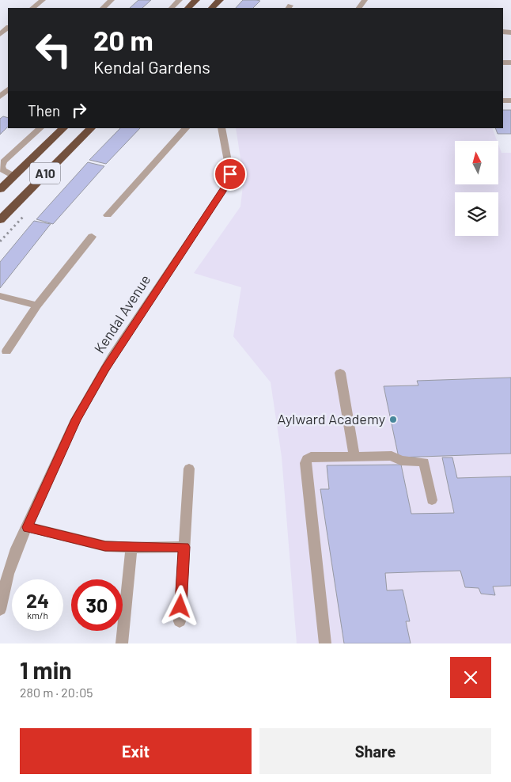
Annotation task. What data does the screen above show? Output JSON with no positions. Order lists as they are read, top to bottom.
{
  "streets": {
    "highway": ["A10"],
    "street": ["Kendal Avenue"]
  },
  "places": ["Aylward Academy"],
  "north": "top",
  "page": {
    "turn": ["20 m", "Kendal Gardens"],
    "then": "Then",
    "speed": "24 km/h",
    "limit": "30",
    "heading": ["1 min", "280 m · 20:05"],
    "buttons": ["Exit", "Share"]
  }
}
